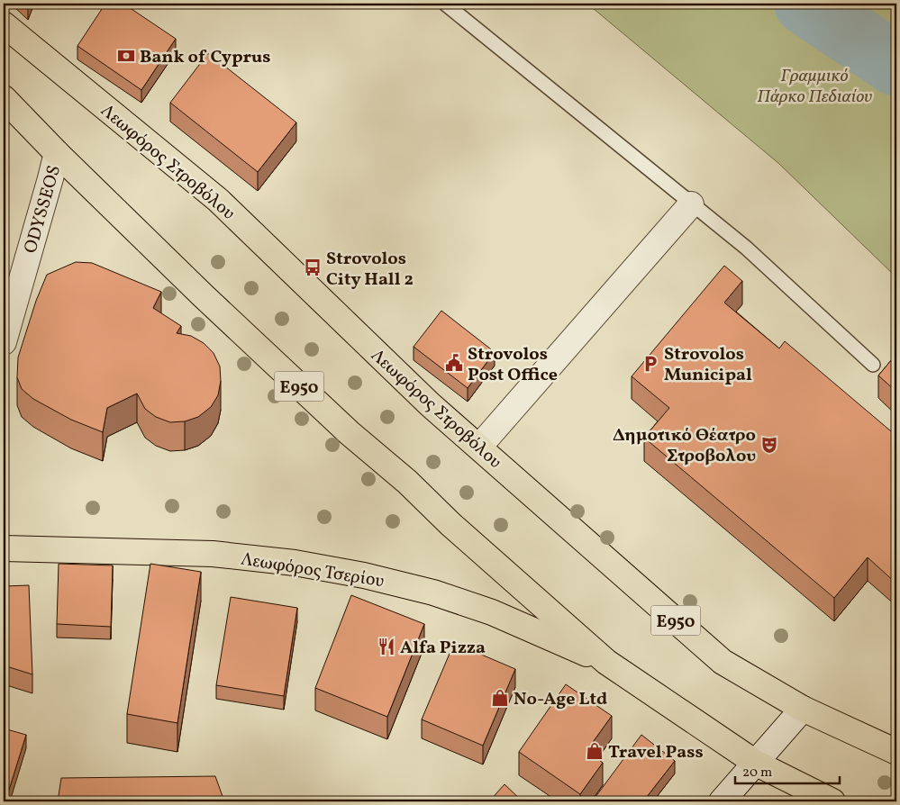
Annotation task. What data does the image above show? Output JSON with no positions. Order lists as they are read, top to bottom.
{
  "streets": {
    "main road": ["Λεωφόρος Στροβόλου", "E950", "Λεωφόρος Τσερίου"],
    "street": ["ODYSSEOS"]
  },
  "crossings": [
    ["ODYSSEOS", "E950"],
    ["E950", "Λεωφόρος Τσερίου"]
  ],
  "parks": ["Γραμμικό Πάρκο Πεδιαίου"],
  "places": {
    "bank": ["Bank of Cyprus"],
    "bus stop": ["Strovolos City Hall 2"],
    "public building": ["Strovolos Post Office"],
    "parking": ["Strovolos Municipal"],
    "theatre": ["Δημοτικό Θέατρο Στροβολου"],
    "restaurant": ["Alfa Pizza"],
    "shop": ["No-Age Ltd", "Travel Pass"]
  },
  "scale_bar": "20 m"
}
